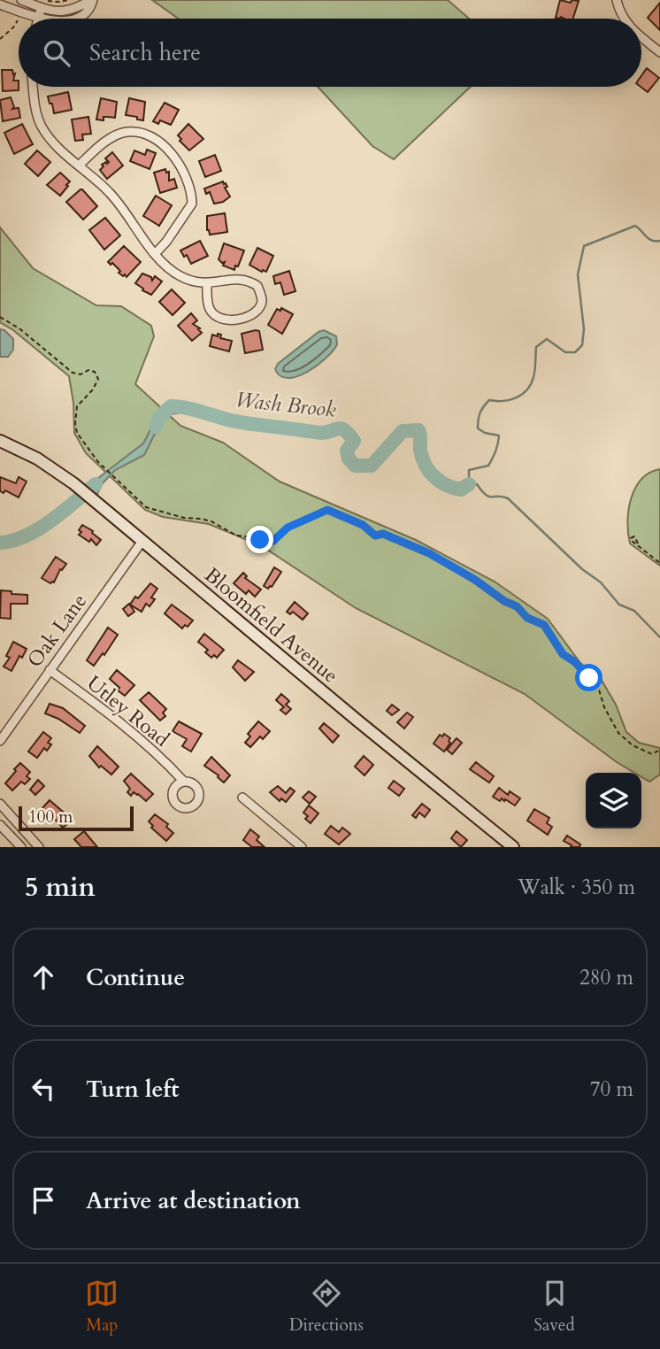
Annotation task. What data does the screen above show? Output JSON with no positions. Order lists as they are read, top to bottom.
{
  "streets": {
    "main road": ["Bloomfield Avenue"],
    "street": ["Oak Lane", "Utley Road"]
  },
  "crossings": [
    ["Bloomfield Avenue", "Oak Lane"],
    ["Oak Lane", "Utley Road"]
  ],
  "water": ["Wash Brook"],
  "scale_bar": "100 m",
  "page": {
    "search": "Search here",
    "scale": "100 m",
    "heading": ["5 min", "Walk · 350 m"],
    "list": [
      ["Continue", "280 m"],
      ["Turn left", "70 m"],
      "Arrive at destination"
    ],
    "nav": ["Map", "Directions", "Saved"]
  }
}
